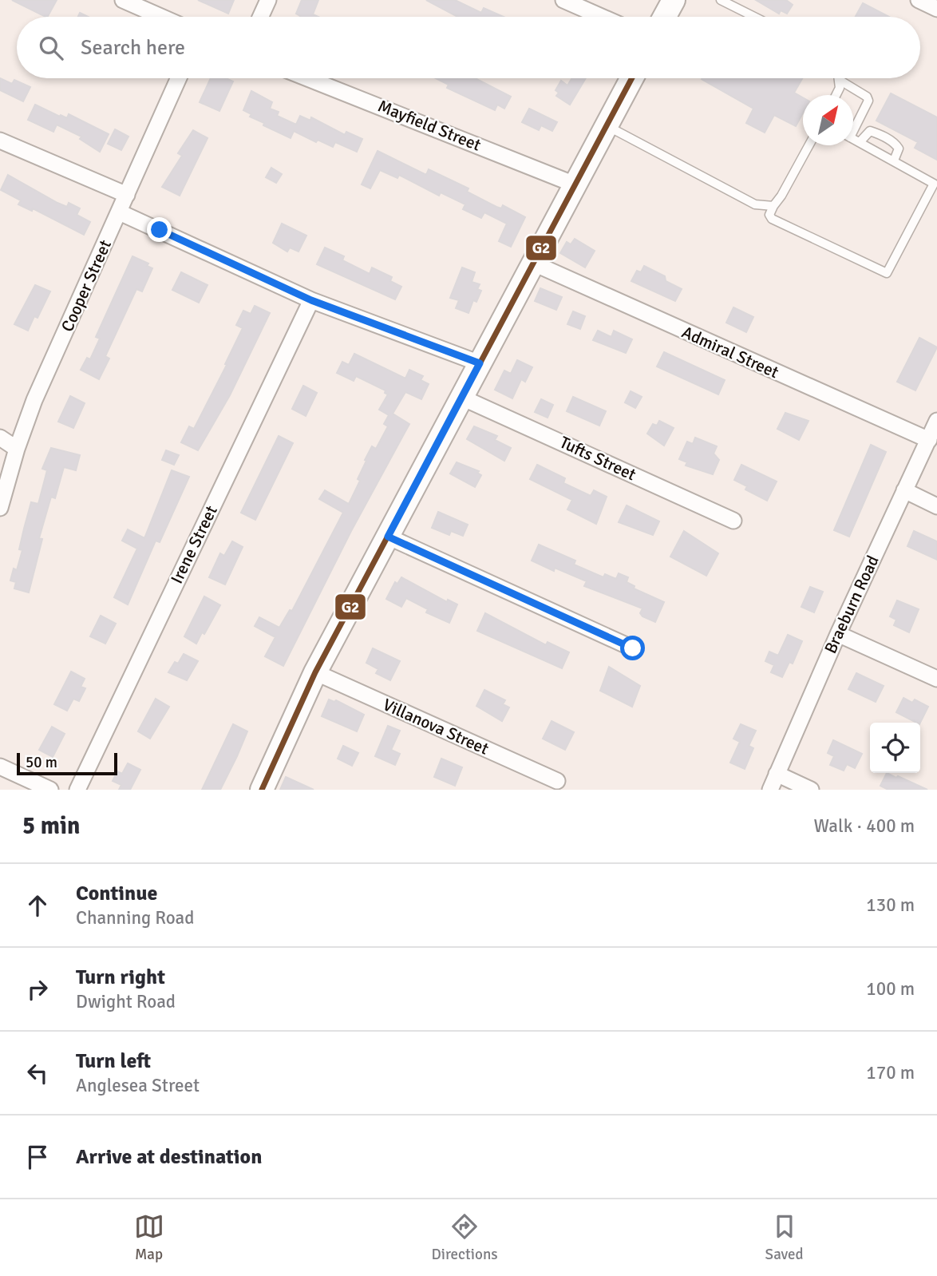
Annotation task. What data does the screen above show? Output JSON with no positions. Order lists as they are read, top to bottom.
{
  "streets": {
    "street": [
      "Mayfield Street",
      "Cooper Street",
      "Admiral Street",
      "Tufts Street",
      "Irene Street",
      "Braeburn Road",
      "Villanova Street"
    ]
  },
  "crossings": [
    ["Admiral Street", "Braeburn Road"]
  ],
  "lines": ["transit line G2"],
  "scale_bar": "50 m",
  "north": "top right",
  "page": {
    "search": "Search here",
    "scale": "50 m",
    "heading": ["5 min", "Walk · 400 m"],
    "list": [
      ["Continue", "Channing Road", "130 m"],
      ["Turn right", "Dwight Road", "100 m"],
      ["Turn left", "Anglesea Street", "170 m"],
      "Arrive at destination"
    ],
    "nav": ["Map", "Directions", "Saved"]
  }
}
